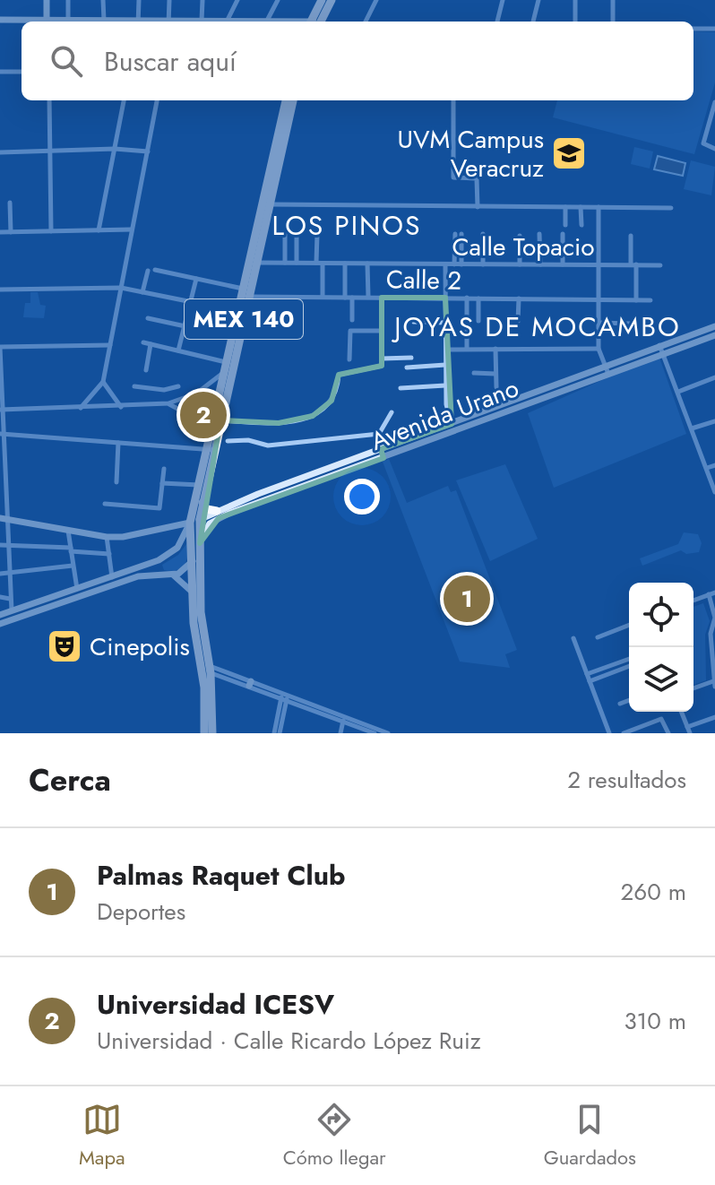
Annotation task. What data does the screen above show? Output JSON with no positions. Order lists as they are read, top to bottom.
{
  "streets": {
    "main road": ["MEX 140", "Avenida Urano"],
    "street": ["Calle Topacio", "Calle 2"]
  },
  "crossings": [
    ["Calle Topacio", "MEX 140"],
    ["Calle 2", "MEX 140"],
    ["MEX 140", "Avenida Urano"]
  ],
  "districts": ["LOS PINOS", "JOYAS DE MOCAMBO"],
  "places": {
    "school or university": ["UVM Campus Veracruz"],
    "theatre": ["Cinepolis"]
  },
  "page": {
    "search": "Buscar aquí",
    "pins": ["2", "1"],
    "heading": ["Cerca", "2 resultados"],
    "list": [
      {
        "mark": "1",
        "name": "Palmas Raquet Club",
        "note": "Deportes",
        "value": "260 m"
      },
      {
        "mark": "2",
        "name": "Universidad ICESV",
        "note": "Universidad · Calle Ricardo López Ruiz",
        "value": "310 m"
      }
    ],
    "nav": ["Mapa", "Cómo llegar", "Guardados"]
  }
}
